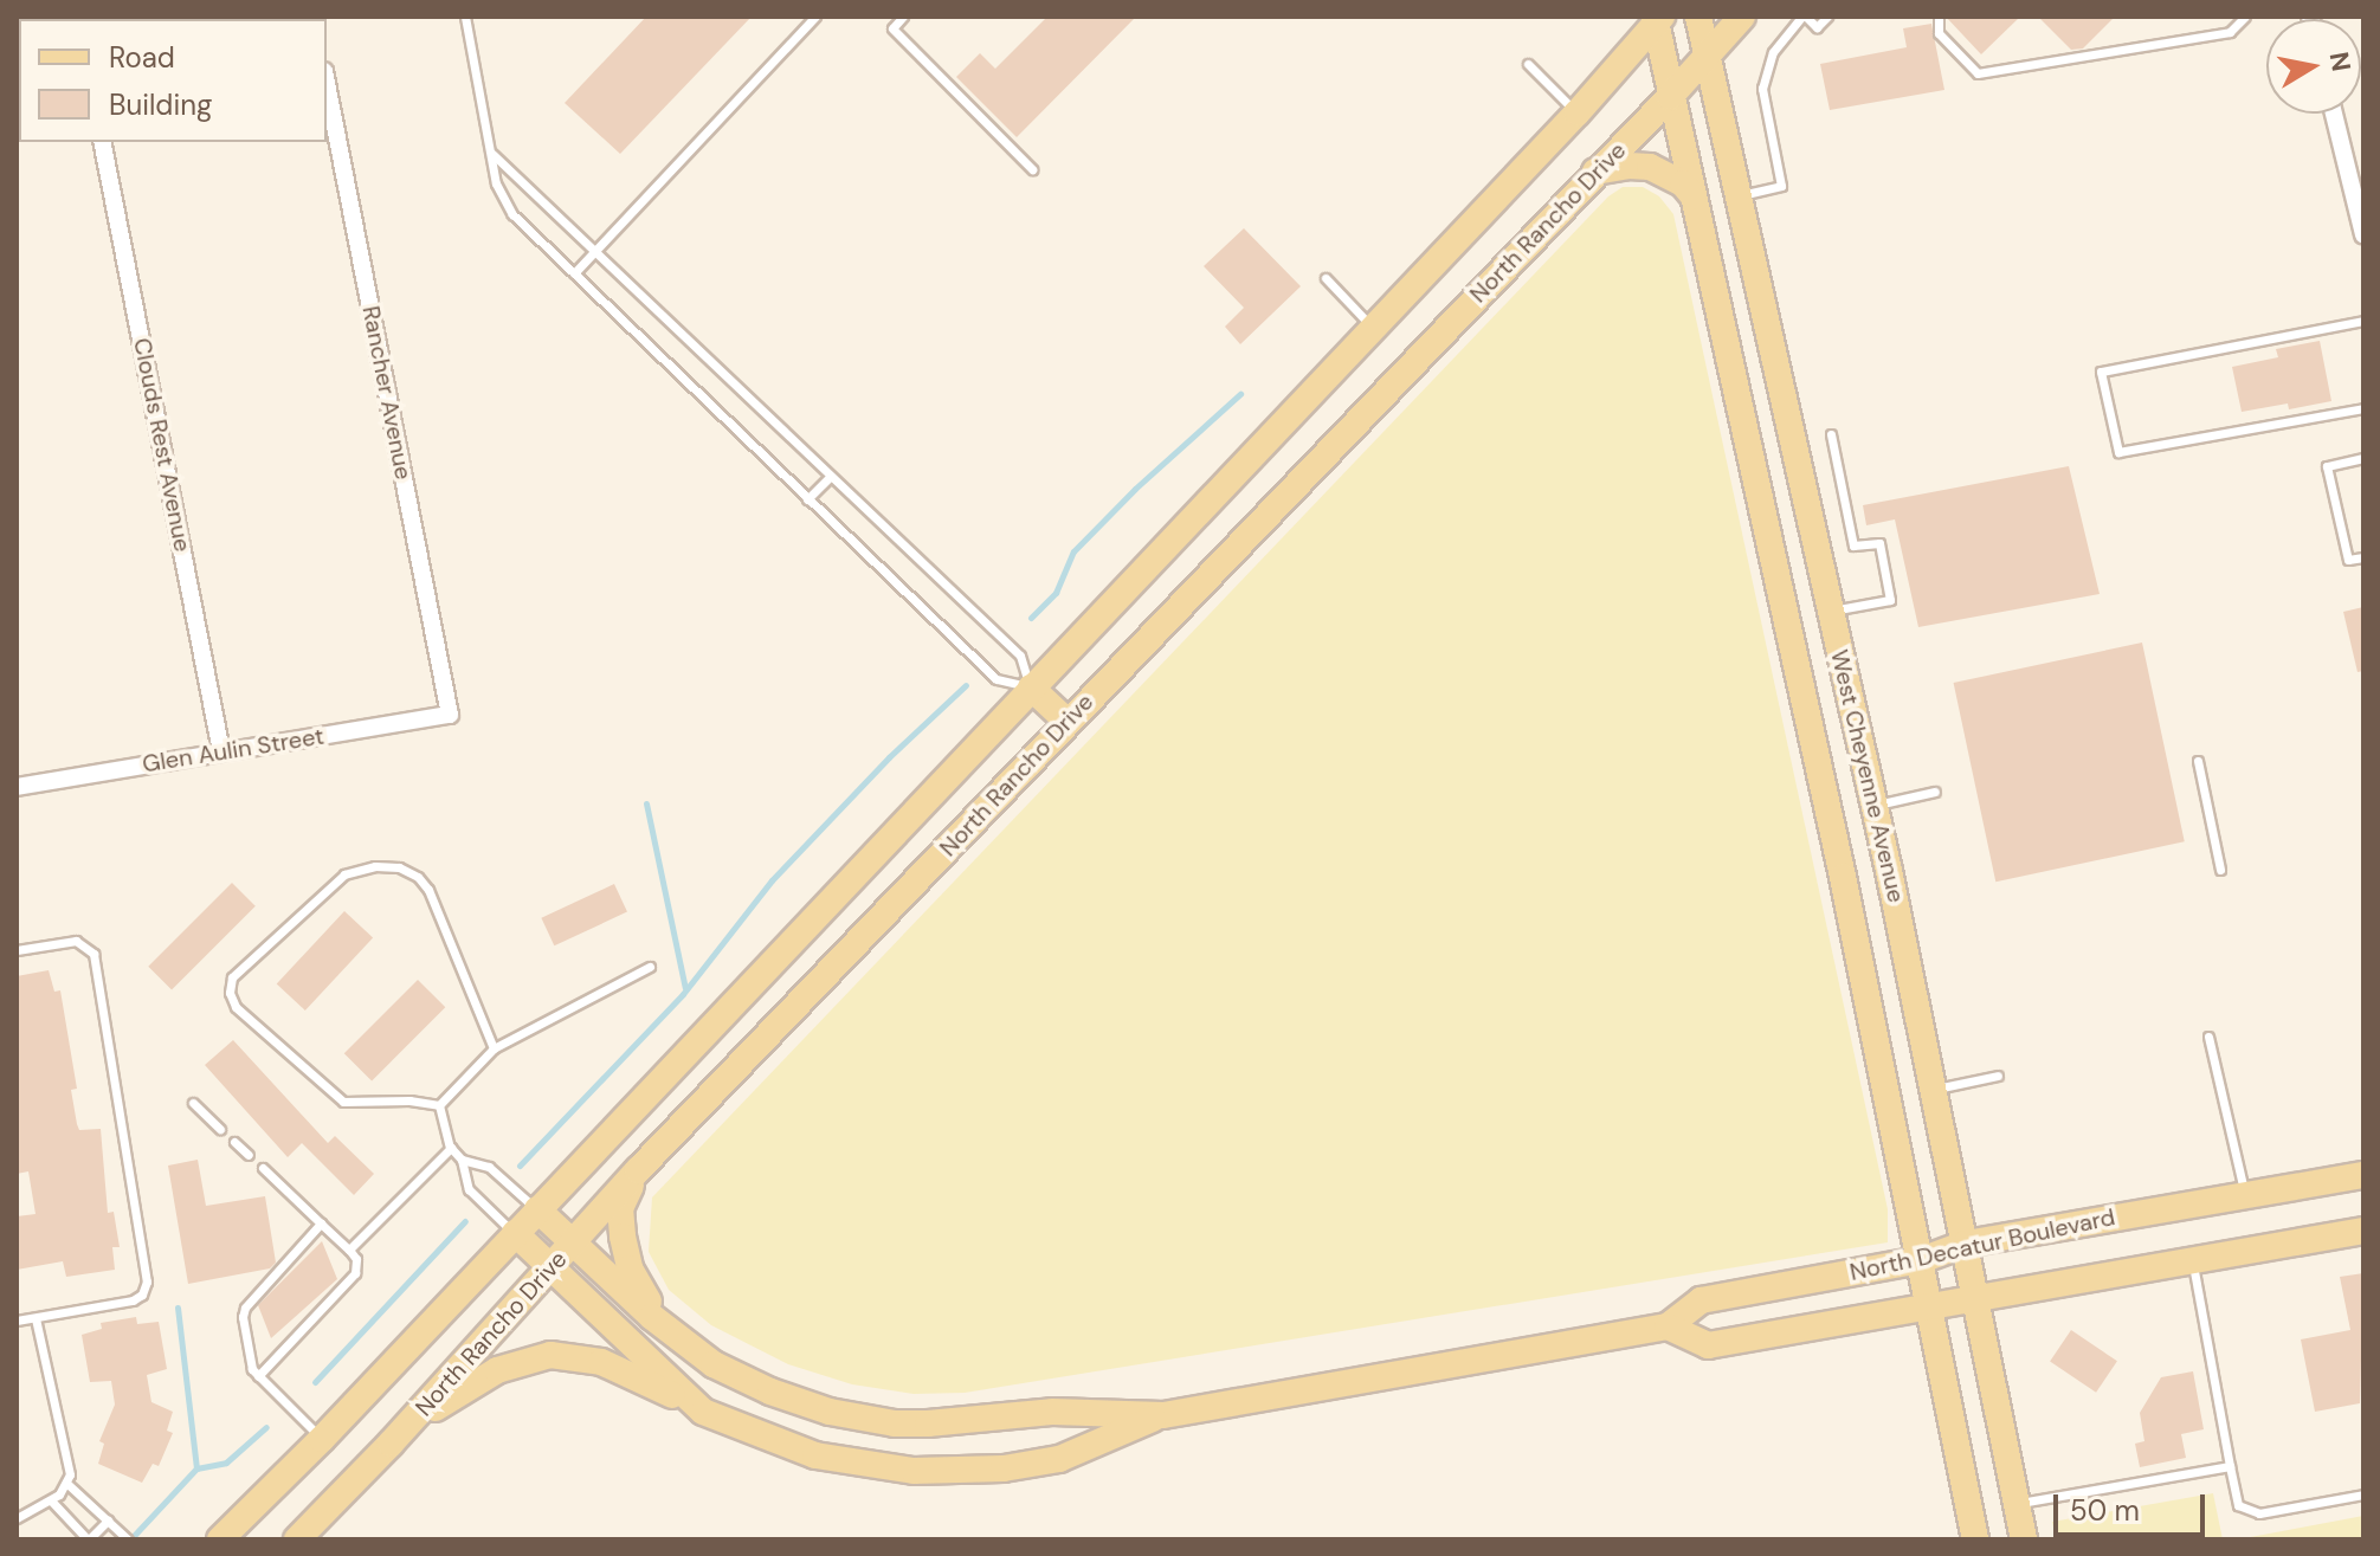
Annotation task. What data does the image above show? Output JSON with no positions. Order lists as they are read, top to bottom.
{
  "streets": {
    "main road": ["North Rancho Drive", "West Cheyenne Avenue", "North Decatur Boulevard"],
    "street": ["Rancher Avenue", "Clouds Rest Avenue", "Glen Aulin Street"]
  },
  "crossings": [
    ["North Rancho Drive", "West Cheyenne Avenue"],
    ["North Rancho Drive", "North Decatur Boulevard"],
    ["Rancher Avenue", "Glen Aulin Street"],
    ["Clouds Rest Avenue", "Glen Aulin Street"],
    ["West Cheyenne Avenue", "North Decatur Boulevard"]
  ],
  "legend": ["Road", "Building"],
  "scale_bar": "50 m",
  "north": "right"
}
